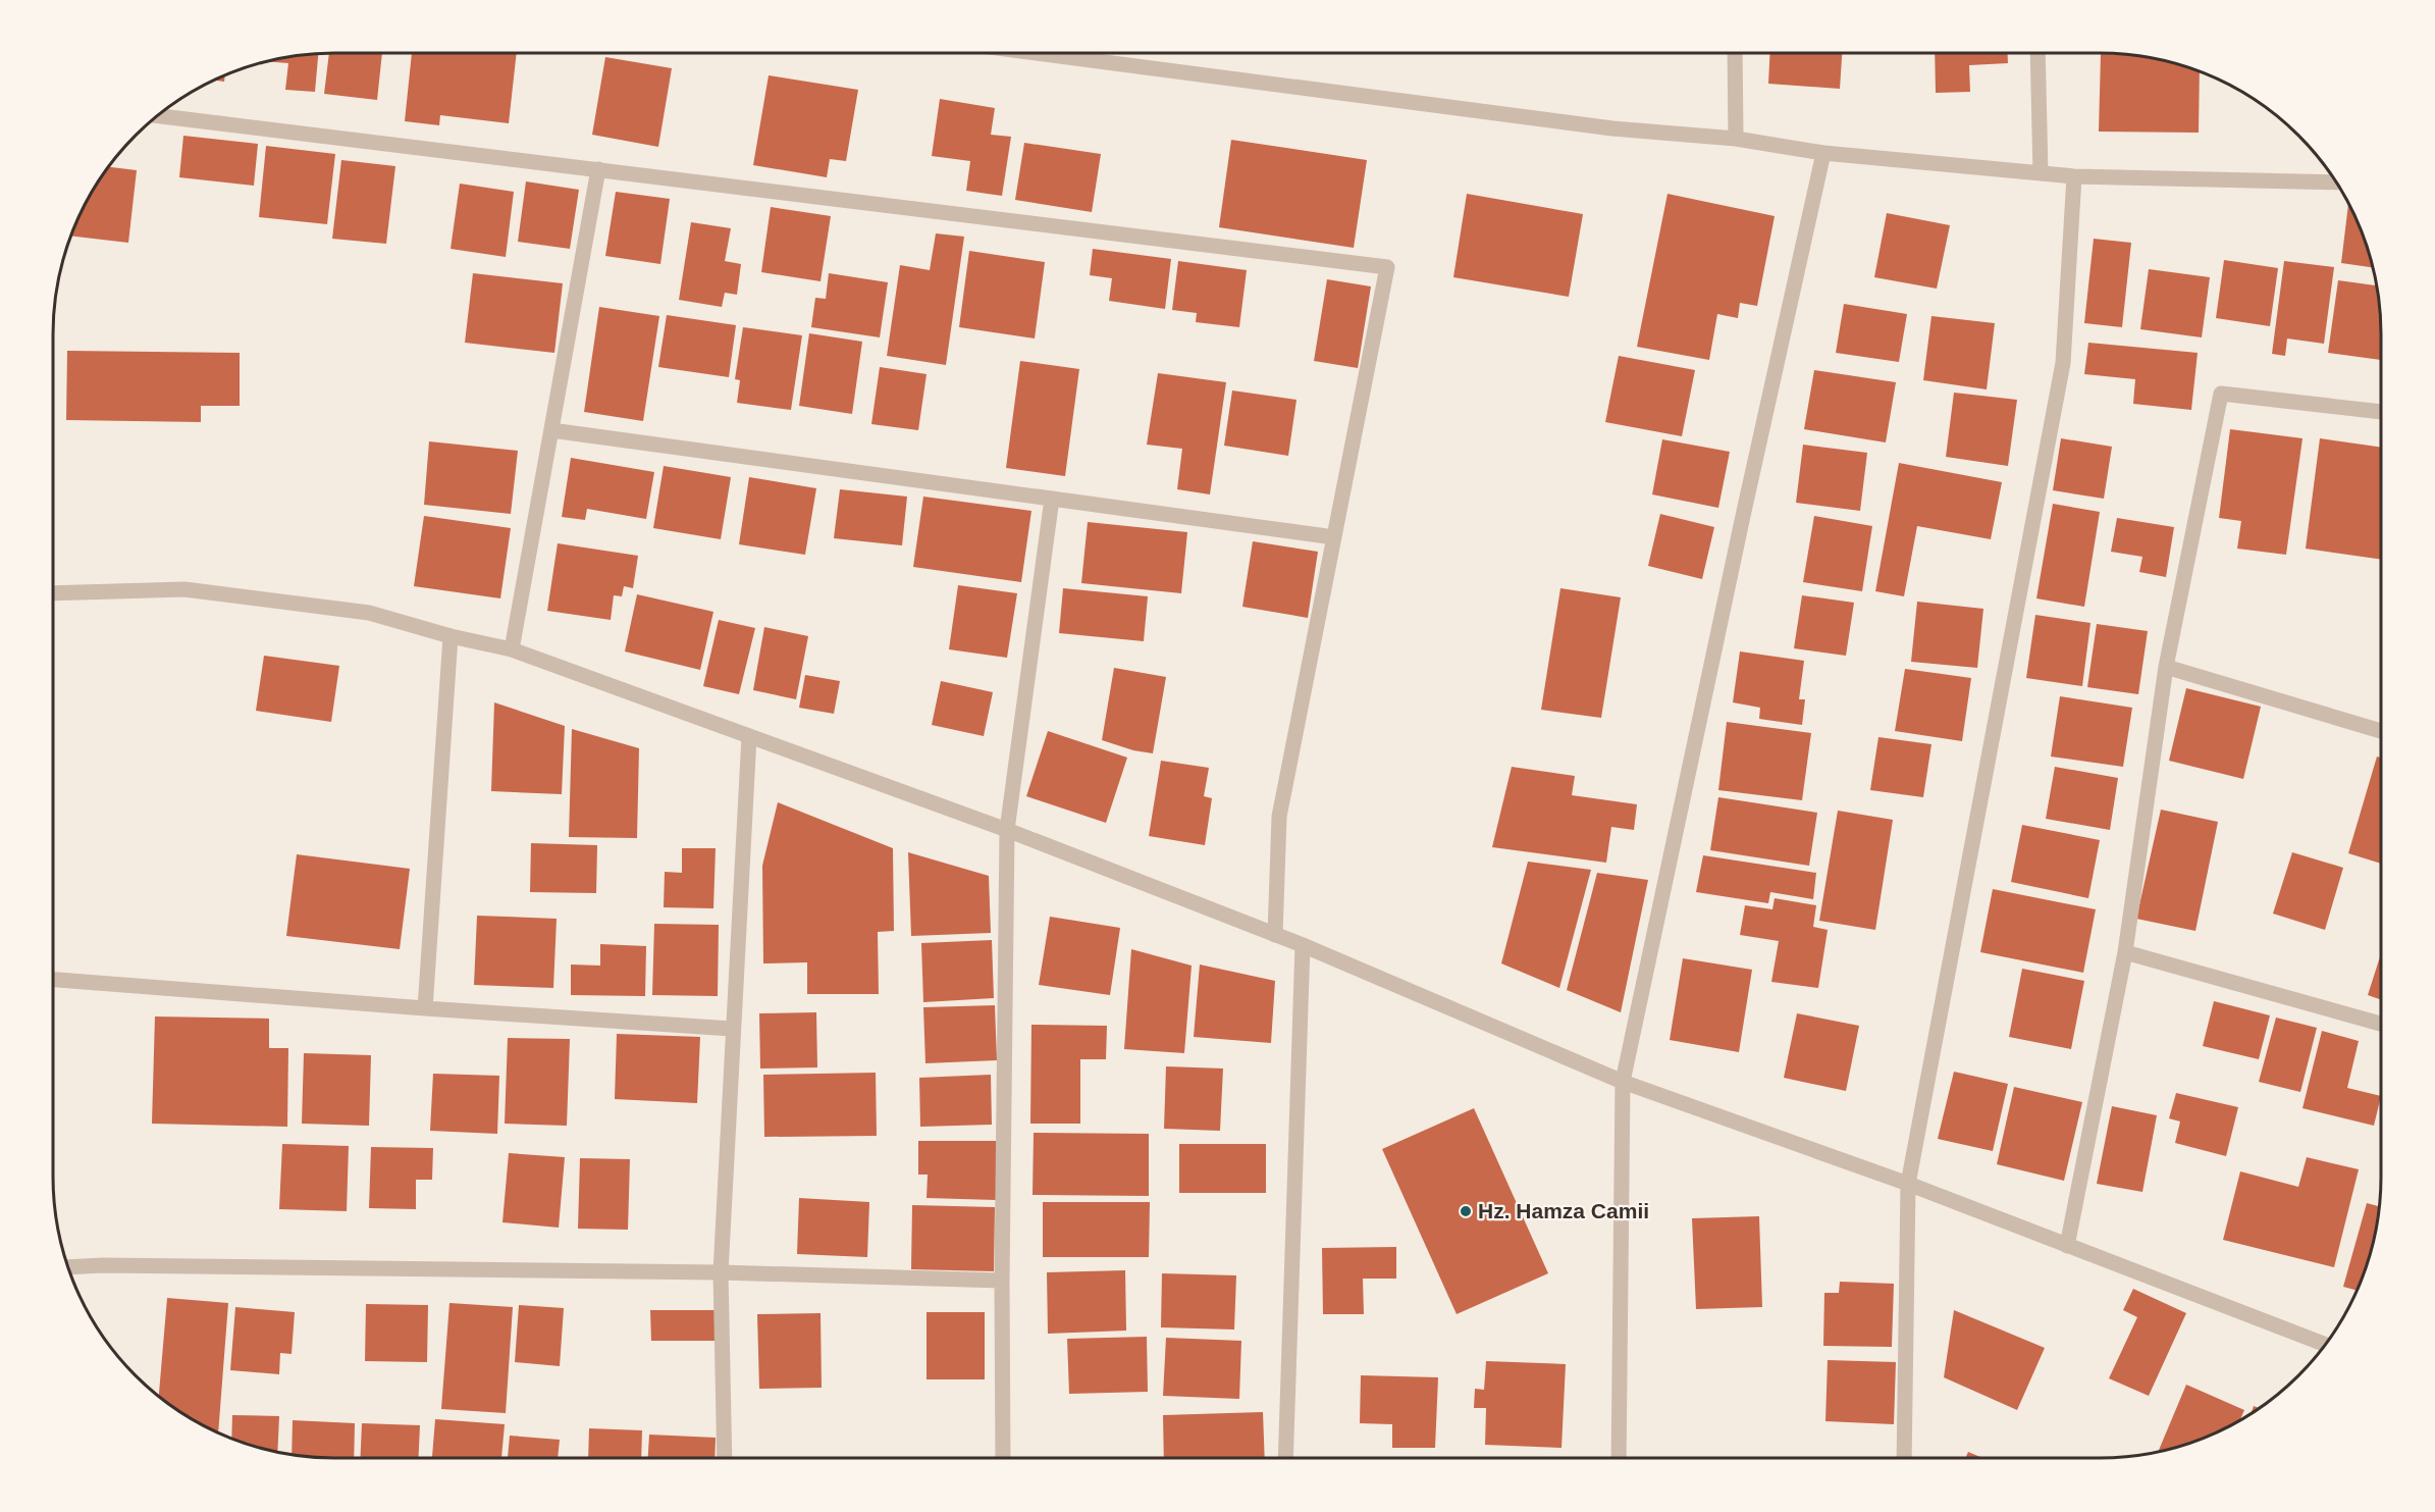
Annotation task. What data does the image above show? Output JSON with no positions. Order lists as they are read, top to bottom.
{
  "places": ["Hz. Hamza Camii"]
}
